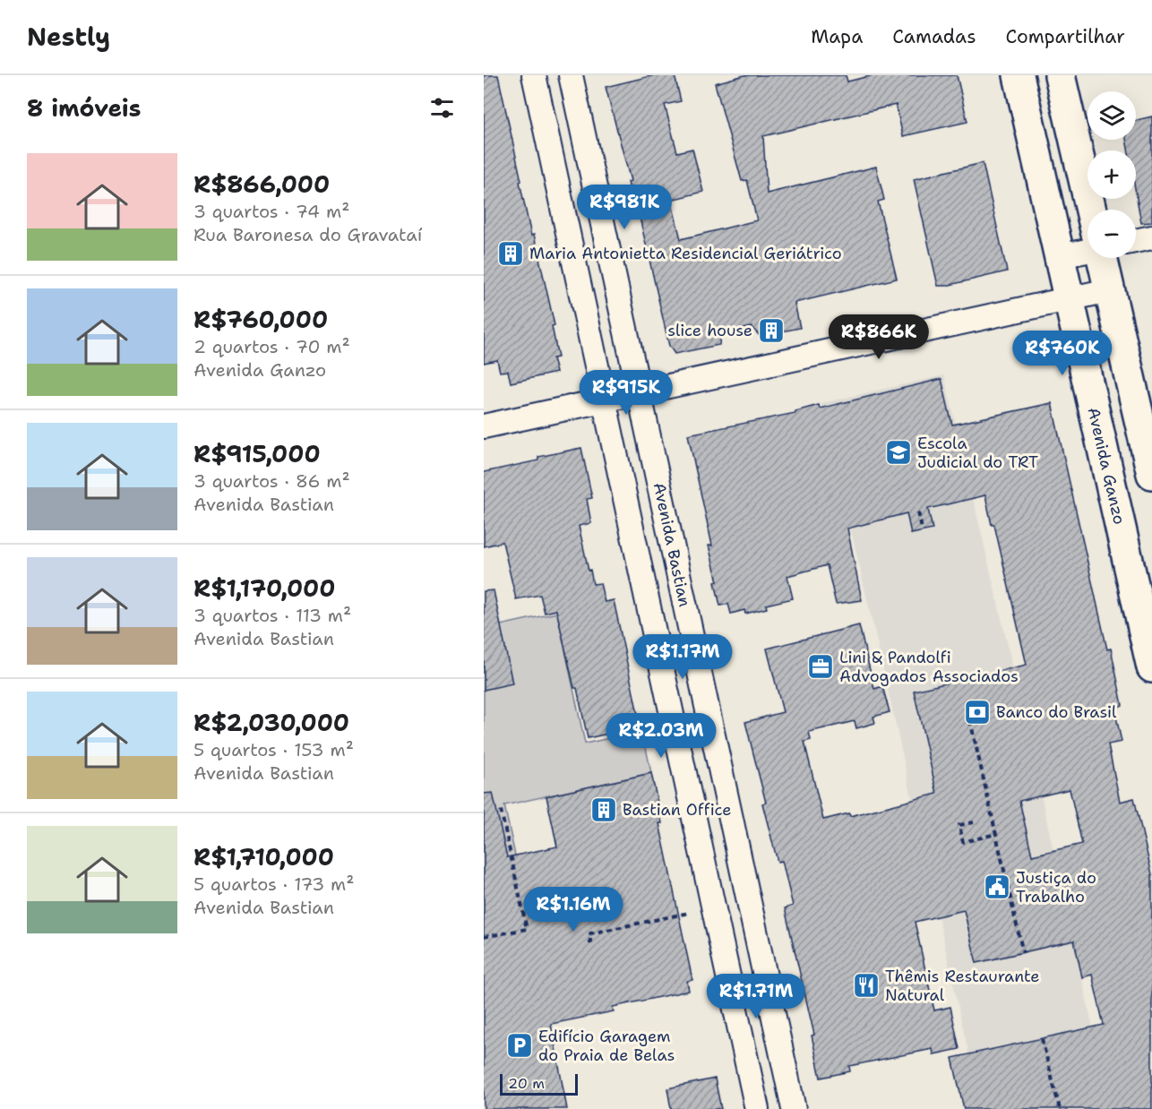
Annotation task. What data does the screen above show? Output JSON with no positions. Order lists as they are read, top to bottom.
{
  "streets": {
    "street": ["Avenida Ganzo", "Avenida Bastian"]
  },
  "places": {
    "building": ["Maria Antonietta Residencial Geriátrico", "slice house", "Bastian Office"],
    "school or university": ["Escola Judicial do TRT"],
    "office": ["Lini & Pandolfi Advogados Associados"],
    "bank": ["Banco do Brasil"],
    "public building": ["Justiça do Trabalho"],
    "restaurant": ["Thêmis Restaurante Natural"],
    "parking": ["Edifício Garagem do Praia de Belas"]
  },
  "scale_bar": "20 m",
  "page": {
    "header": "Nestly",
    "nav": ["Mapa", "Camadas", "Compartilhar"],
    "heading": "8 imóveis",
    "map_buttons": ["+", "−"],
    "list": [
      {
        "name": "R$866,000",
        "note": "3 quartos · 74 m² · Rua Baronesa do Gravataí"
      },
      {
        "name": "R$760,000",
        "note": "2 quartos · 70 m² · Avenida Ganzo"
      },
      {
        "name": "R$915,000",
        "note": "3 quartos · 86 m² · Avenida Bastian"
      },
      {
        "name": "R$1,170,000",
        "note": "3 quartos · 113 m² · Avenida Bastian"
      },
      {
        "name": "R$2,030,000",
        "note": "5 quartos · 153 m² · Avenida Bastian"
      },
      {
        "name": "R$1,710,000",
        "note": "5 quartos · 173 m² · Avenida Bastian"
      }
    ],
    "price": [
      "R$981K",
      "R$866K",
      "R$760K",
      "R$915K",
      "R$1.17M",
      "R$2.03M",
      "R$1.16M",
      "R$1.71M"
    ],
    "scale": "20 m"
  }
}
